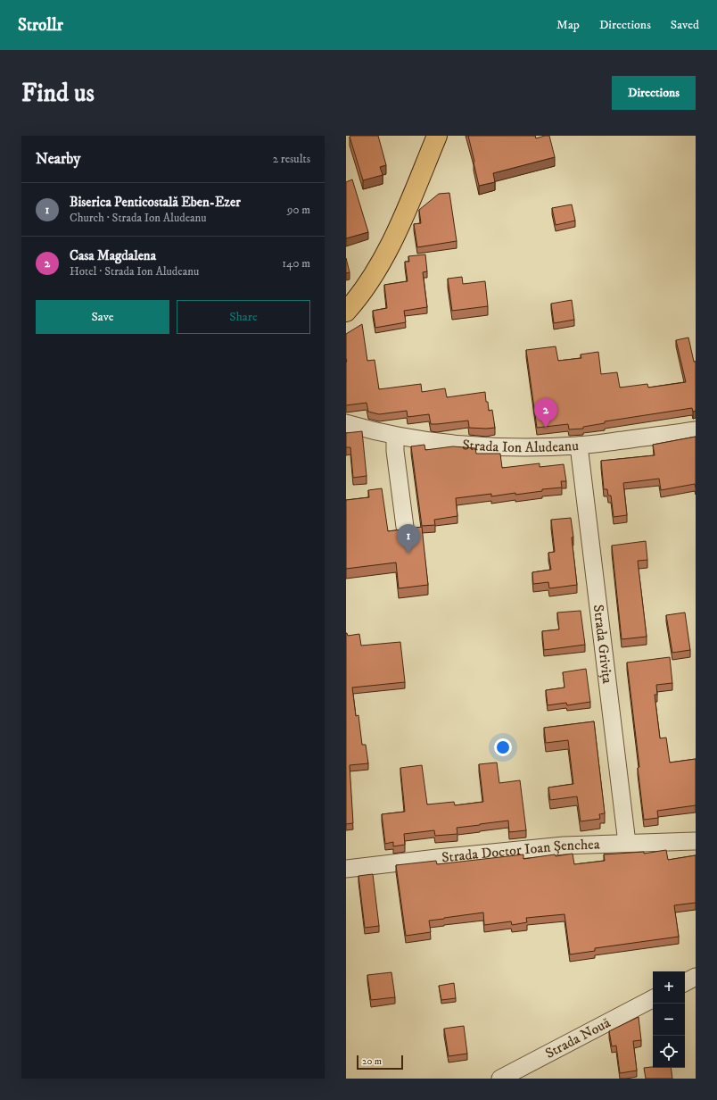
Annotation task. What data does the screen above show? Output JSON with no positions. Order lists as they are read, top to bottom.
{
  "streets": {
    "street": [
      "Strada Ion Aludeanu",
      "Strada Grivița",
      "Strada Doctor Ioan Șenchea",
      "Strada Nouă"
    ]
  },
  "crossings": [
    ["Strada Ion Aludeanu", "Strada Grivița"],
    ["Strada Grivița", "Strada Doctor Ioan Șenchea"]
  ],
  "scale_bar": "20 m",
  "page": {
    "header": "Strollr",
    "nav": ["Map", "Directions", "Saved"],
    "buttons": [
      "Directions",
      ["Save", "Share"]
    ],
    "title": "Find us",
    "heading": ["Nearby", "2 results"],
    "list": [
      {
        "mark": "1",
        "name": "Biserica Penticostală Eben-Ezer",
        "note": "Church · Strada Ion Aludeanu",
        "value": "90 m"
      },
      {
        "mark": "2",
        "name": "Casa Magdalena",
        "note": "Hotel · Strada Ion Aludeanu",
        "value": "140 m"
      }
    ],
    "pins": ["2", "1"],
    "map_buttons": ["+", "−"],
    "scale": "20 m"
  }
}
